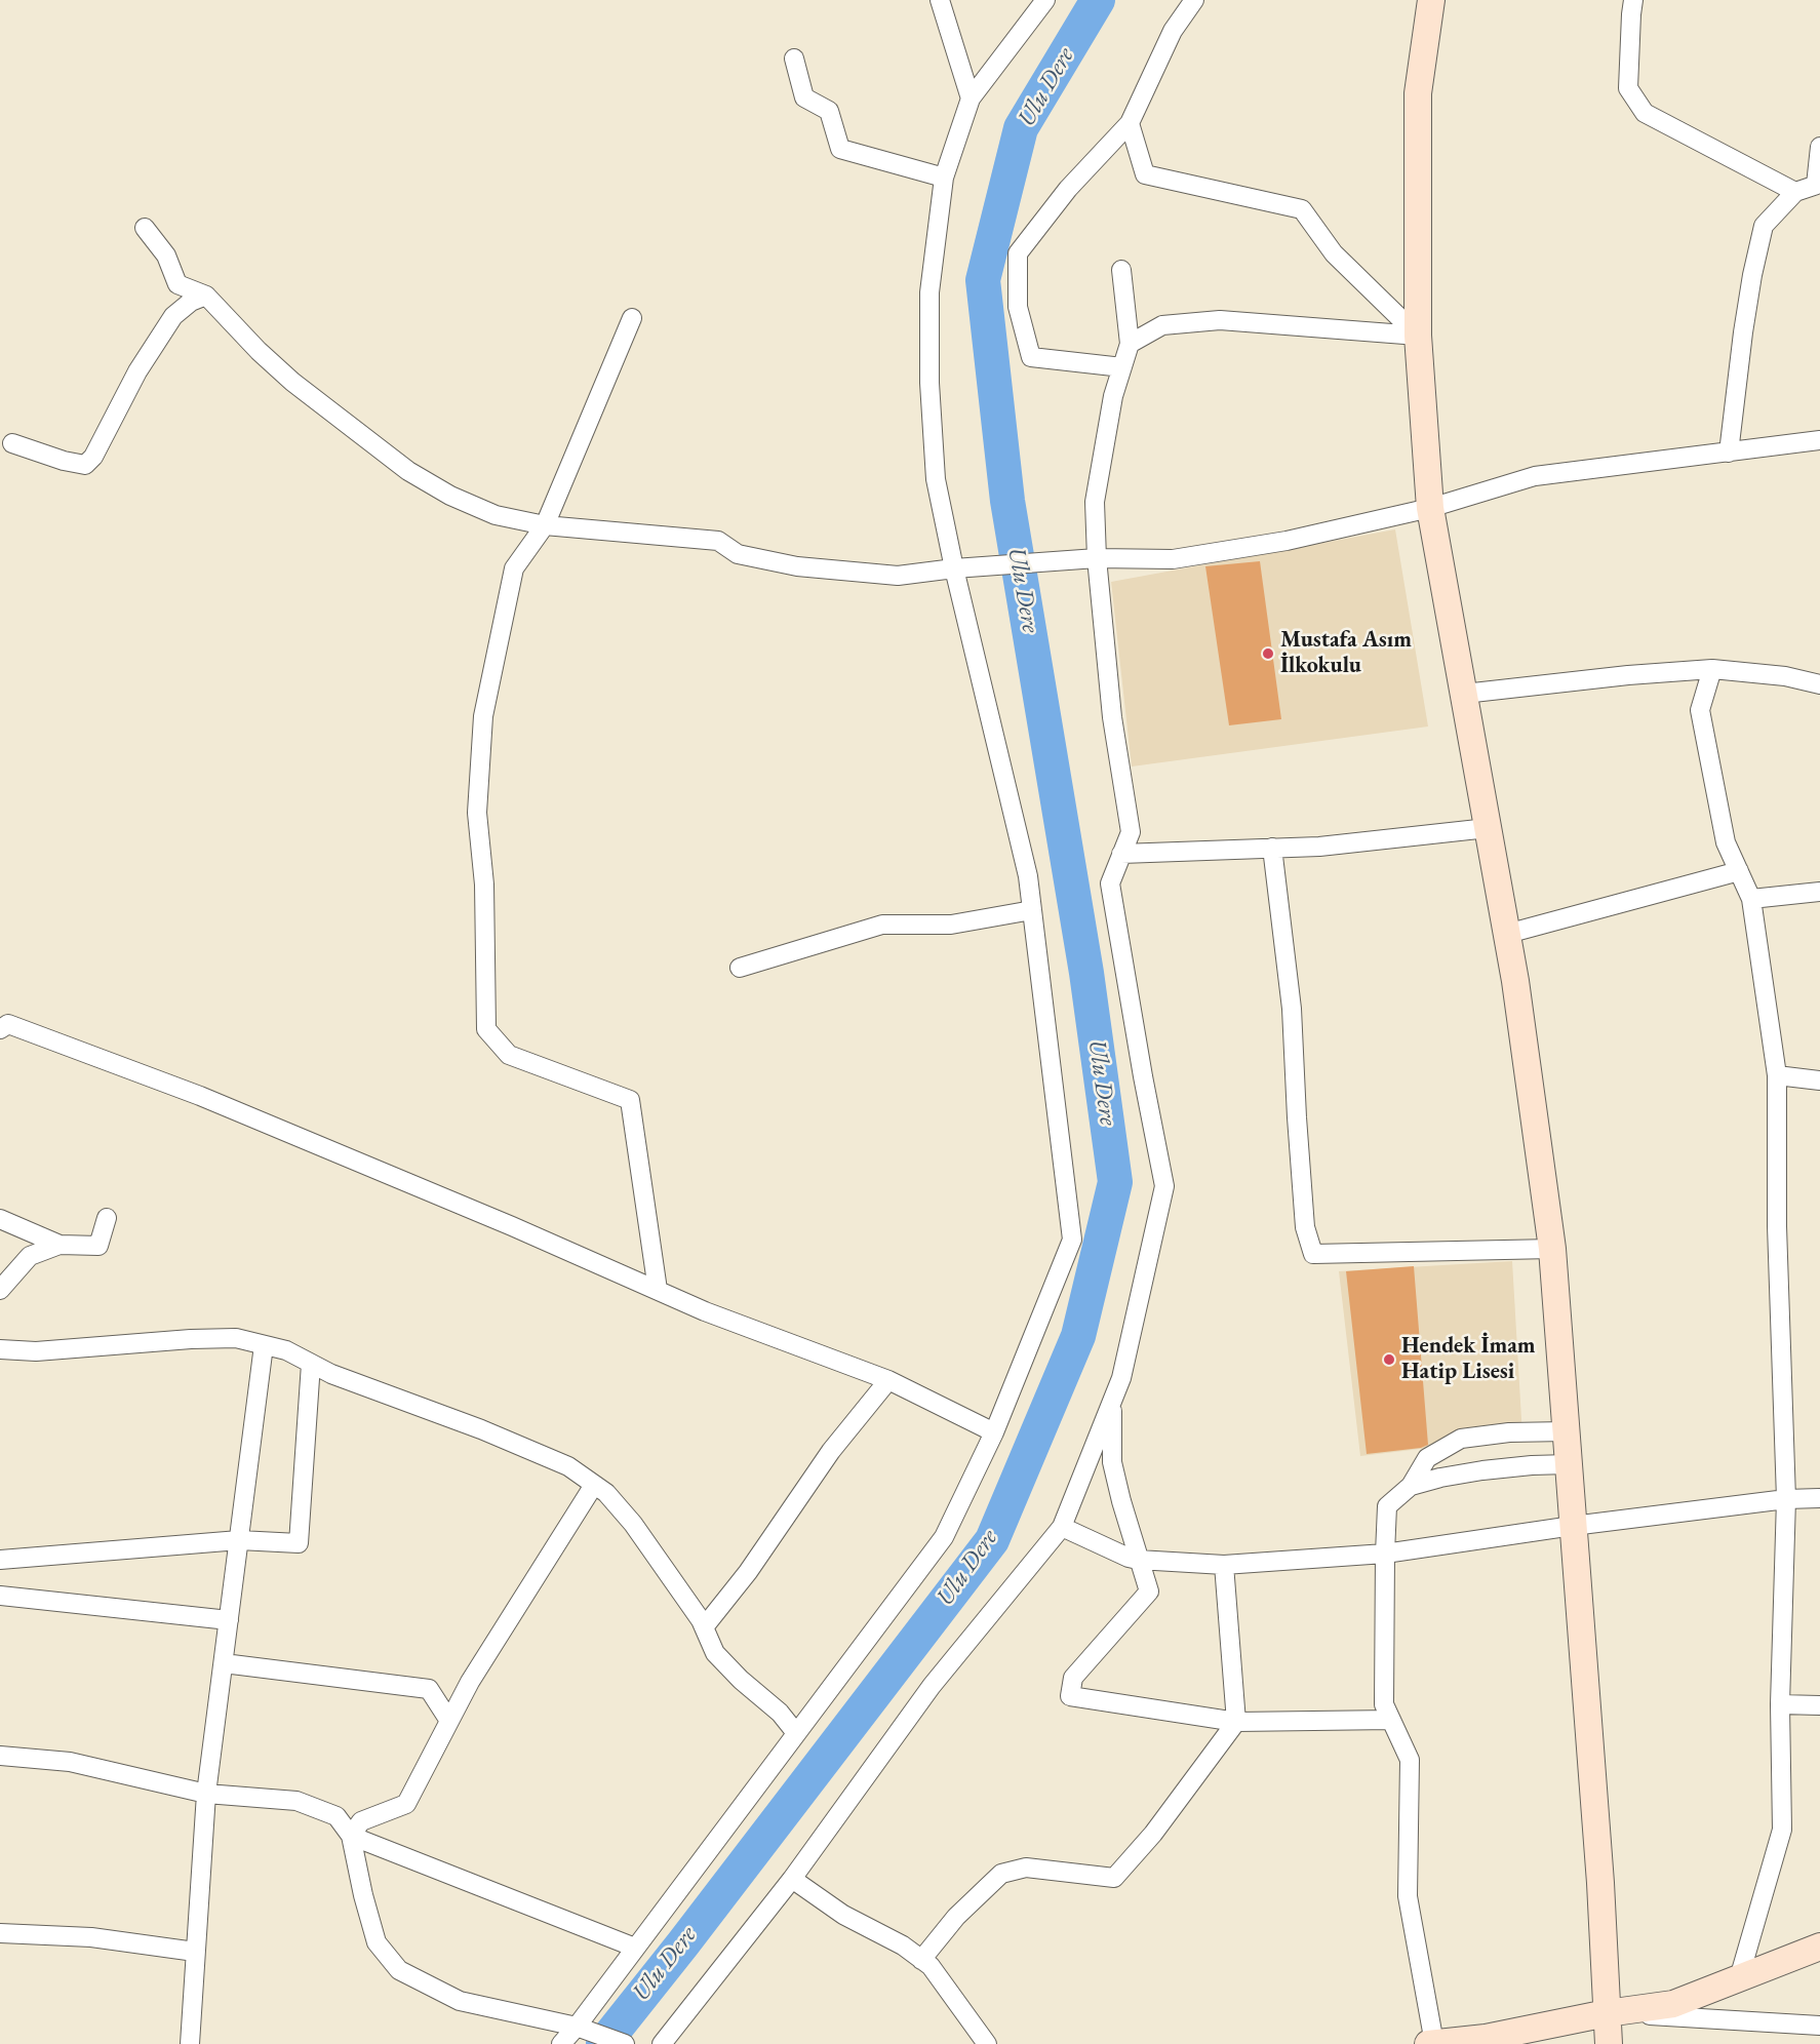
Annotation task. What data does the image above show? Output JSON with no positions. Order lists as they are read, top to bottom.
{
  "water": ["Ulu Dere"],
  "places": ["Mustafa Asım İlkokulu", "Hendek İmam Hatip Lisesi"]
}
